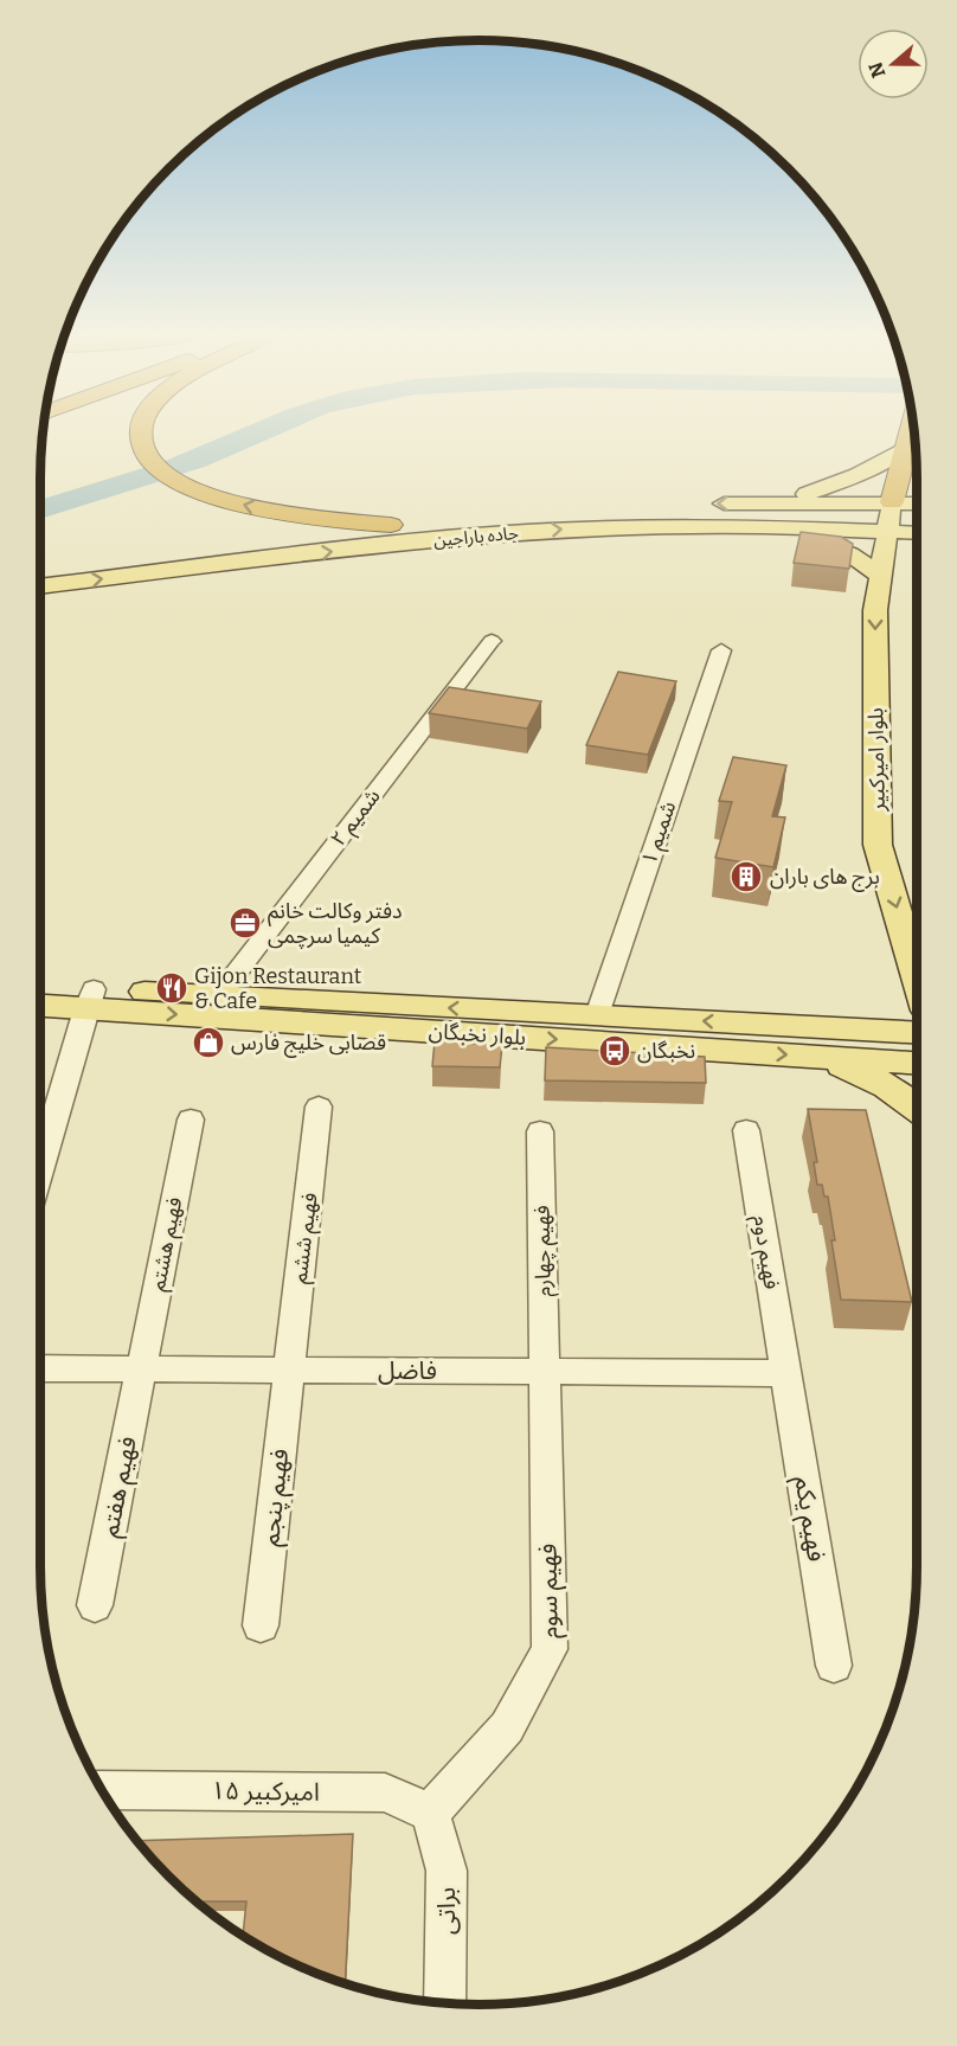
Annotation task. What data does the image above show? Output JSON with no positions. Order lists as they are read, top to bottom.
{
  "streets": {
    "main road": ["جاده باراجین", "بلوار امیرکبیر", "بلوار نخبگان"],
    "street": [
      "شمیم ۲",
      "شمیم ۱",
      "فهیم ششم",
      "فهیم هشتم",
      "فهیم چهارم",
      "فهیم دوم",
      "فاضل",
      "فهیم هفتم",
      "فهیم پنجم",
      "فهیم یکم",
      "فهیم سوم",
      "امیرکبیر ۱۵",
      "براتی"
    ]
  },
  "crossings": [
    ["جاده باراجین", "بلوار امیرکبیر"],
    ["شمیم ۲", "بلوار نخبگان"],
    ["شمیم ۱", "بلوار نخبگان"],
    ["فهیم ششم", "فاضل"],
    ["فهیم ششم", "فهیم پنجم"],
    ["فهیم هشتم", "فاضل"],
    ["فهیم هشتم", "فهیم هفتم"],
    ["فهیم چهارم", "فاضل"],
    ["فهیم چهارم", "فهیم سوم"],
    ["فهیم دوم", "فاضل"],
    ["فهیم دوم", "فهیم یکم"],
    ["فاضل", "فهیم هفتم"],
    ["فاضل", "فهیم پنجم"],
    ["فاضل", "فهیم یکم"],
    ["فاضل", "فهیم سوم"],
    ["فهیم سوم", "امیرکبیر ۱۵"],
    ["فهیم سوم", "براتی"],
    ["امیرکبیر ۱۵", "براتی"]
  ],
  "one_way": ["بلوار امیرکبیر"],
  "places": {
    "building": ["برج های باران"],
    "office": ["دفتر وکالت خانم کیمیا سرچمی"],
    "restaurant": ["Gijon Restaurant & Cafe"],
    "shop": ["قصابی خلیج فارس"],
    "bus stop": ["نخبگان"]
  },
  "north": "left"
}
